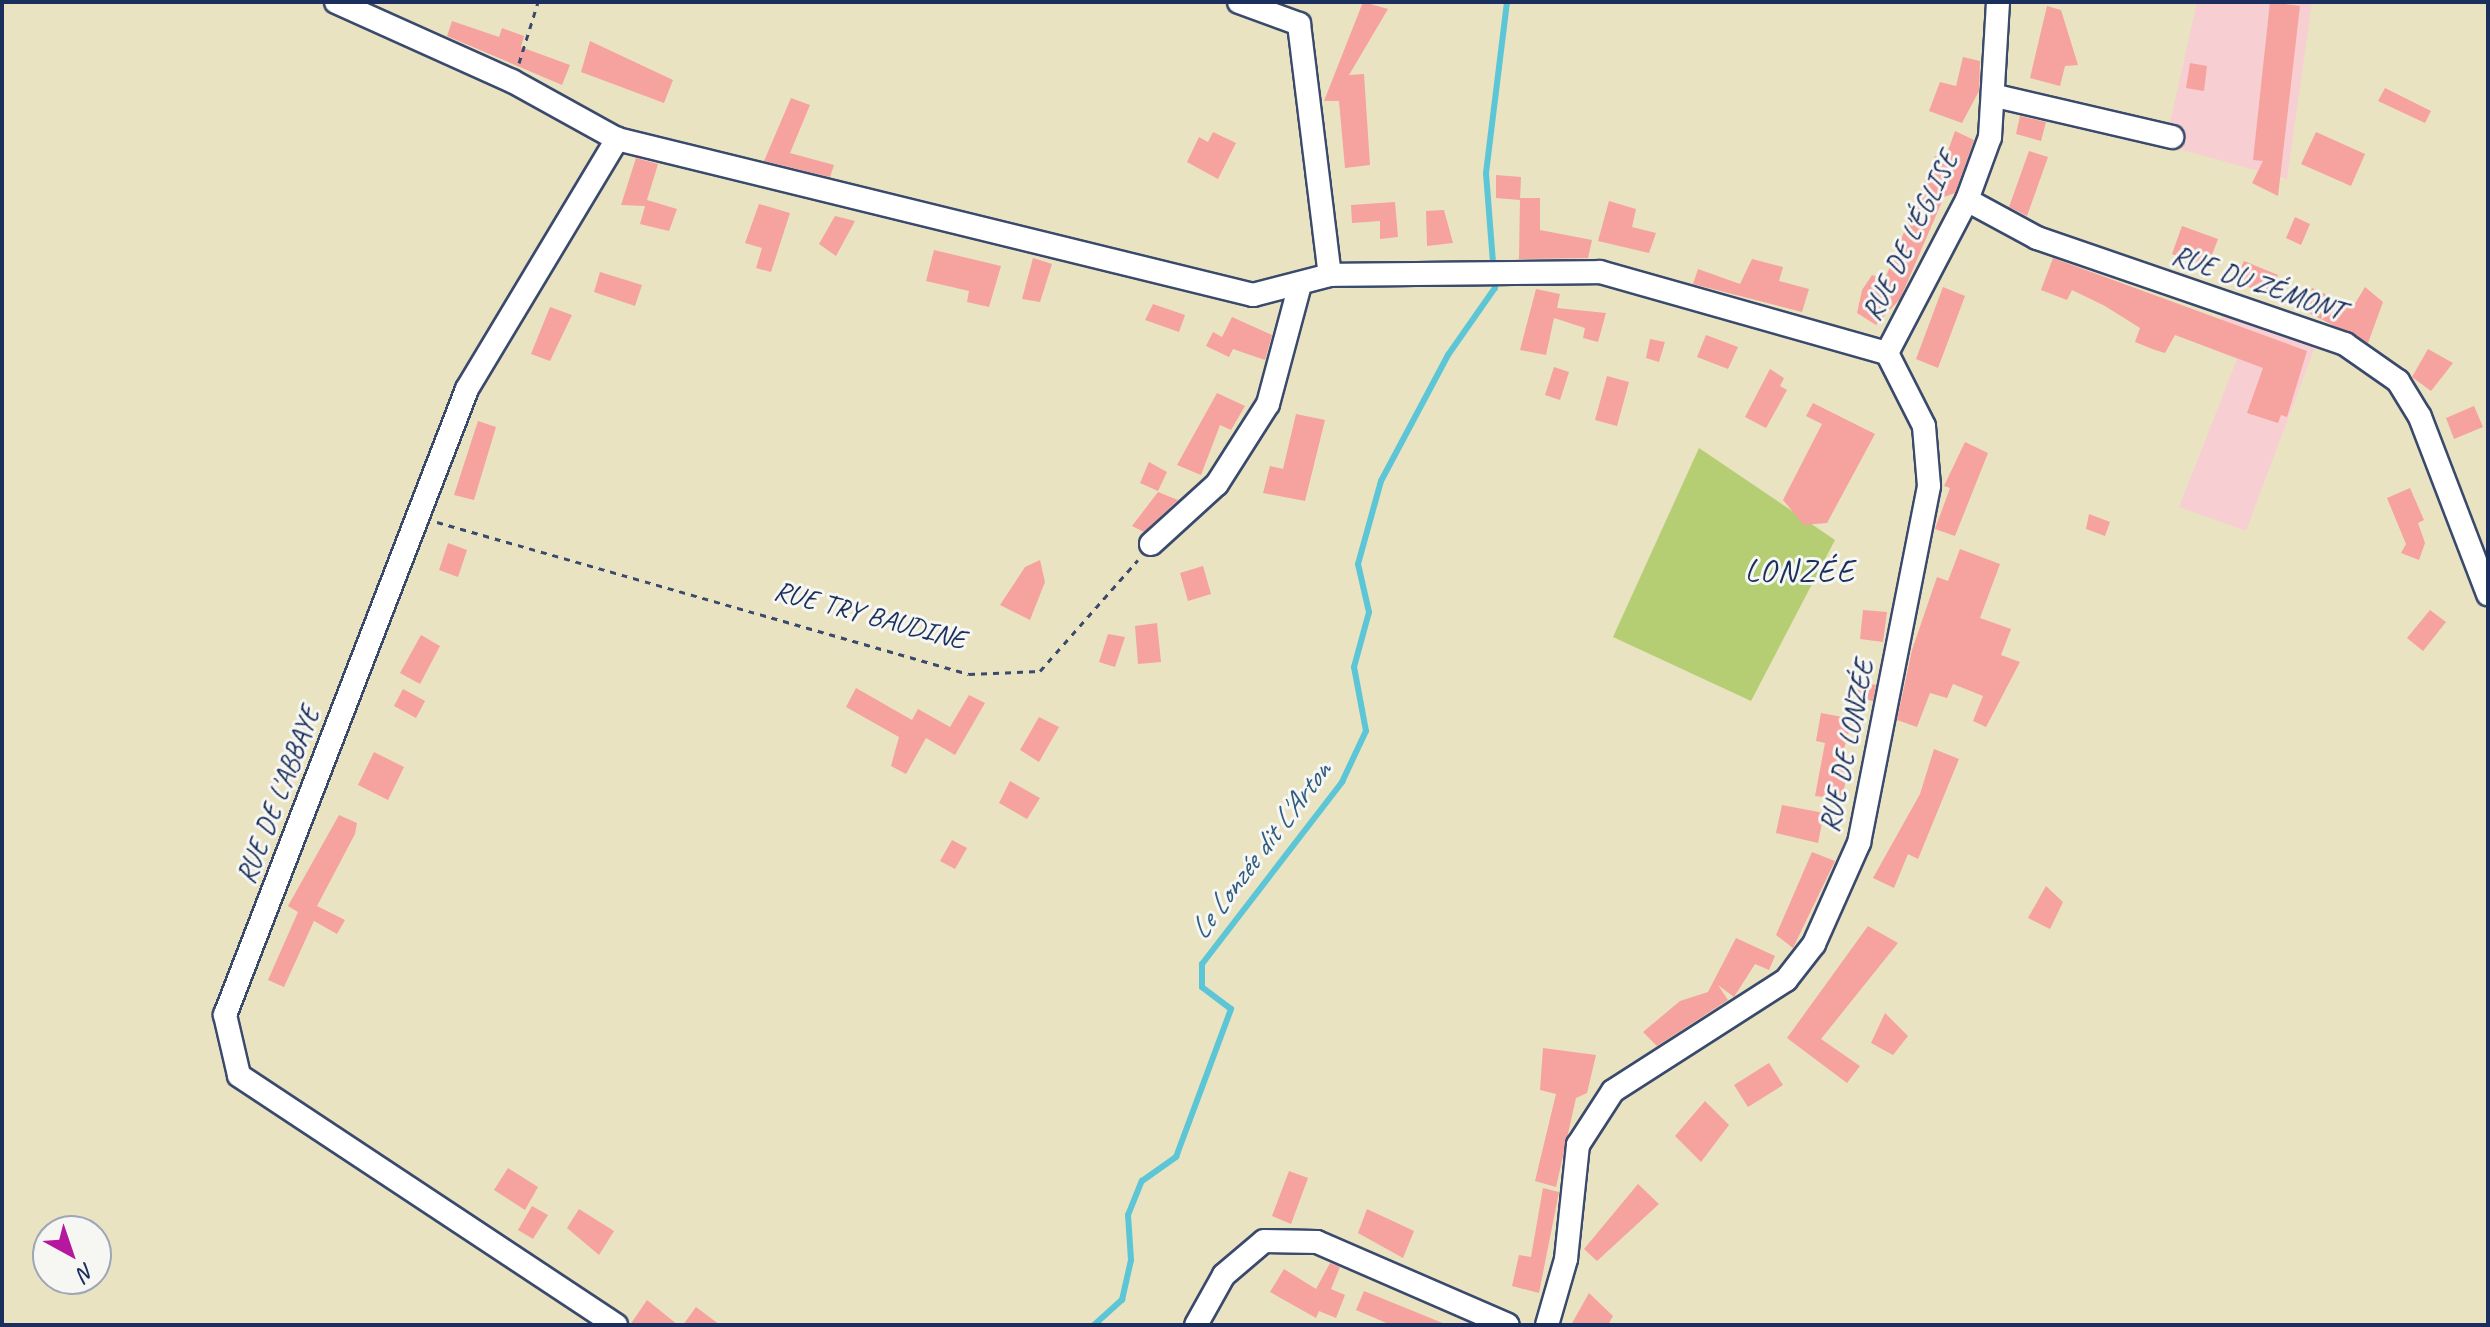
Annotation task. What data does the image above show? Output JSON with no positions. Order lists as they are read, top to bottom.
{
  "streets": {
    "street": [
      "RUE DE L'ÉGLISE",
      "RUE DU ZÉMONT",
      "RUE DE LONZÉE",
      "RUE DE L'ABBAYE"
    ],
    "path": ["RUE TRY BAUDINE"]
  },
  "crossings": [
    ["RUE DE L'ÉGLISE", "RUE DU ZÉMONT"],
    ["RUE DE L'ÉGLISE", "RUE DE LONZÉE"],
    ["RUE TRY BAUDINE", "RUE DE L'ABBAYE"]
  ],
  "districts": ["LONZÉE"],
  "water": ["Le Lonzée dit L'Arton"],
  "north": "bottom right"
}
